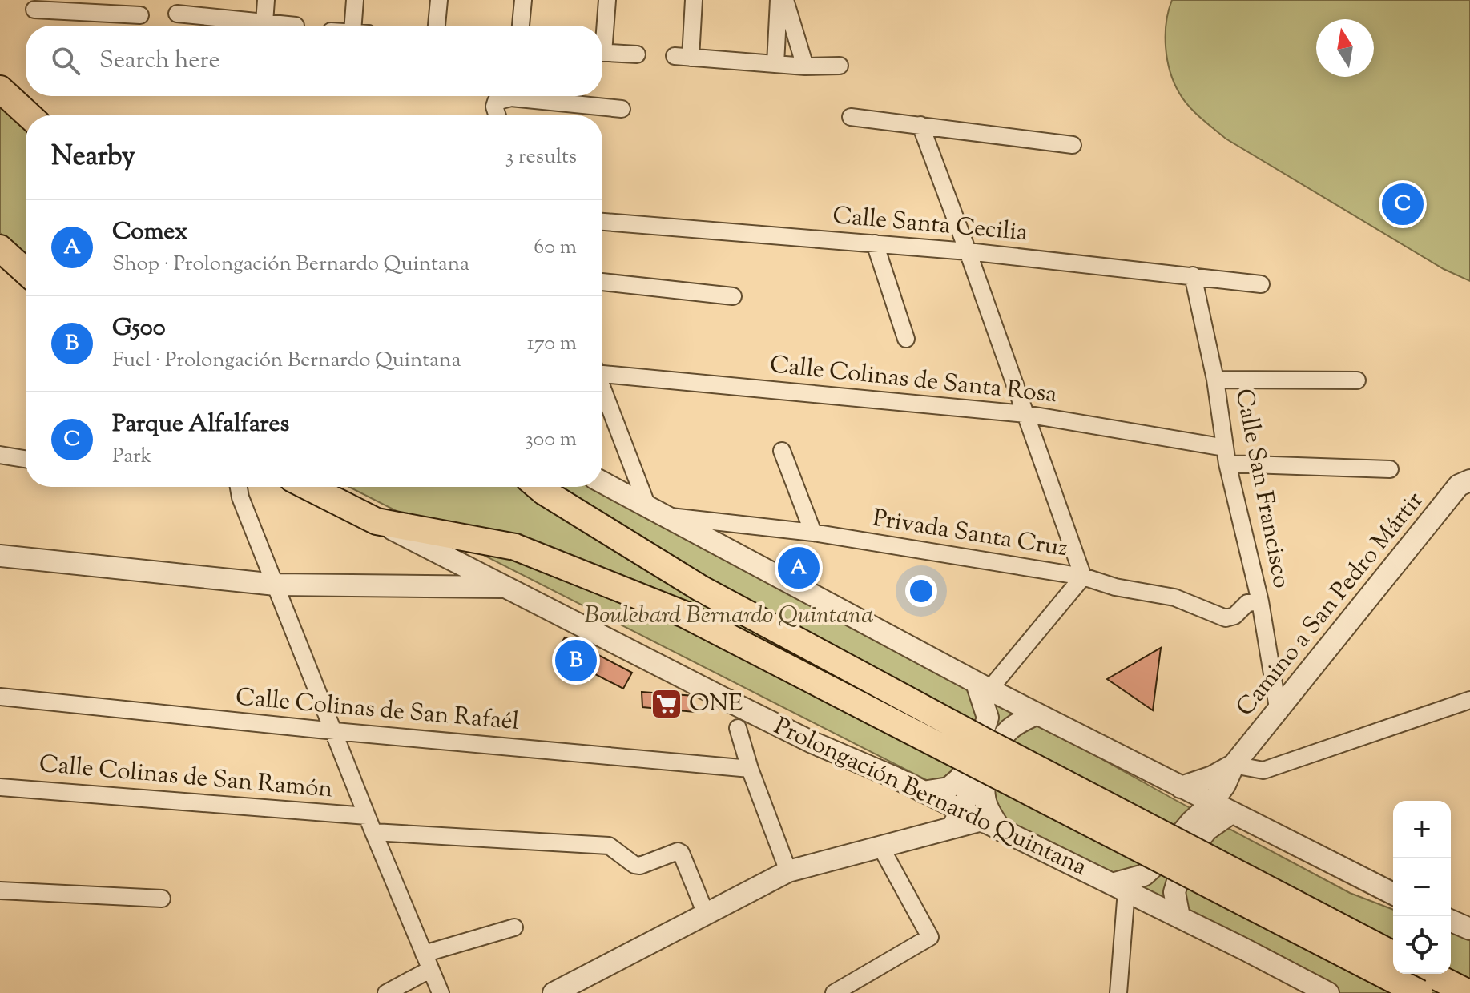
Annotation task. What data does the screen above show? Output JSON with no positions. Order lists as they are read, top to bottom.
{
  "streets": {
    "main road": ["Prolongación Bernardo Quintana"],
    "street": [
      "Calle Santa Cecilia",
      "Calle Colinas de Santa Rosa",
      "Calle San Francisco",
      "Privada Santa Cruz",
      "Camino a San Pedro Mártir",
      "Calle Colinas de San Rafaél",
      "Calle Colinas de San Ramón"
    ]
  },
  "crossings": [
    ["Calle Santa Cecilia", "Calle San Francisco"],
    ["Calle Colinas de Santa Rosa", "Calle San Francisco"],
    ["Calle San Francisco", "Privada Santa Cruz"],
    ["Calle San Francisco", "Camino a San Pedro Mártir"],
    ["Camino a San Pedro Mártir", "Prolongación Bernardo Quintana"]
  ],
  "parks": ["Boulebard Bernardo Quintana"],
  "places": {
    "supermarket": ["ONE"]
  },
  "north": "top",
  "page": {
    "search": "Search here",
    "heading": ["Nearby", "3 results"],
    "pins": ["C", "A", "B"],
    "list": [
      {
        "mark": "A",
        "name": "Comex",
        "note": "Shop · Prolongación Bernardo Quintana",
        "value": "60 m"
      },
      {
        "mark": "B",
        "name": "G500",
        "note": "Fuel · Prolongación Bernardo Quintana",
        "value": "170 m"
      },
      {
        "mark": "C",
        "name": "Parque Alfalfares",
        "note": "Park",
        "value": "300 m"
      }
    ],
    "map_buttons": ["+", "−"]
  }
}
